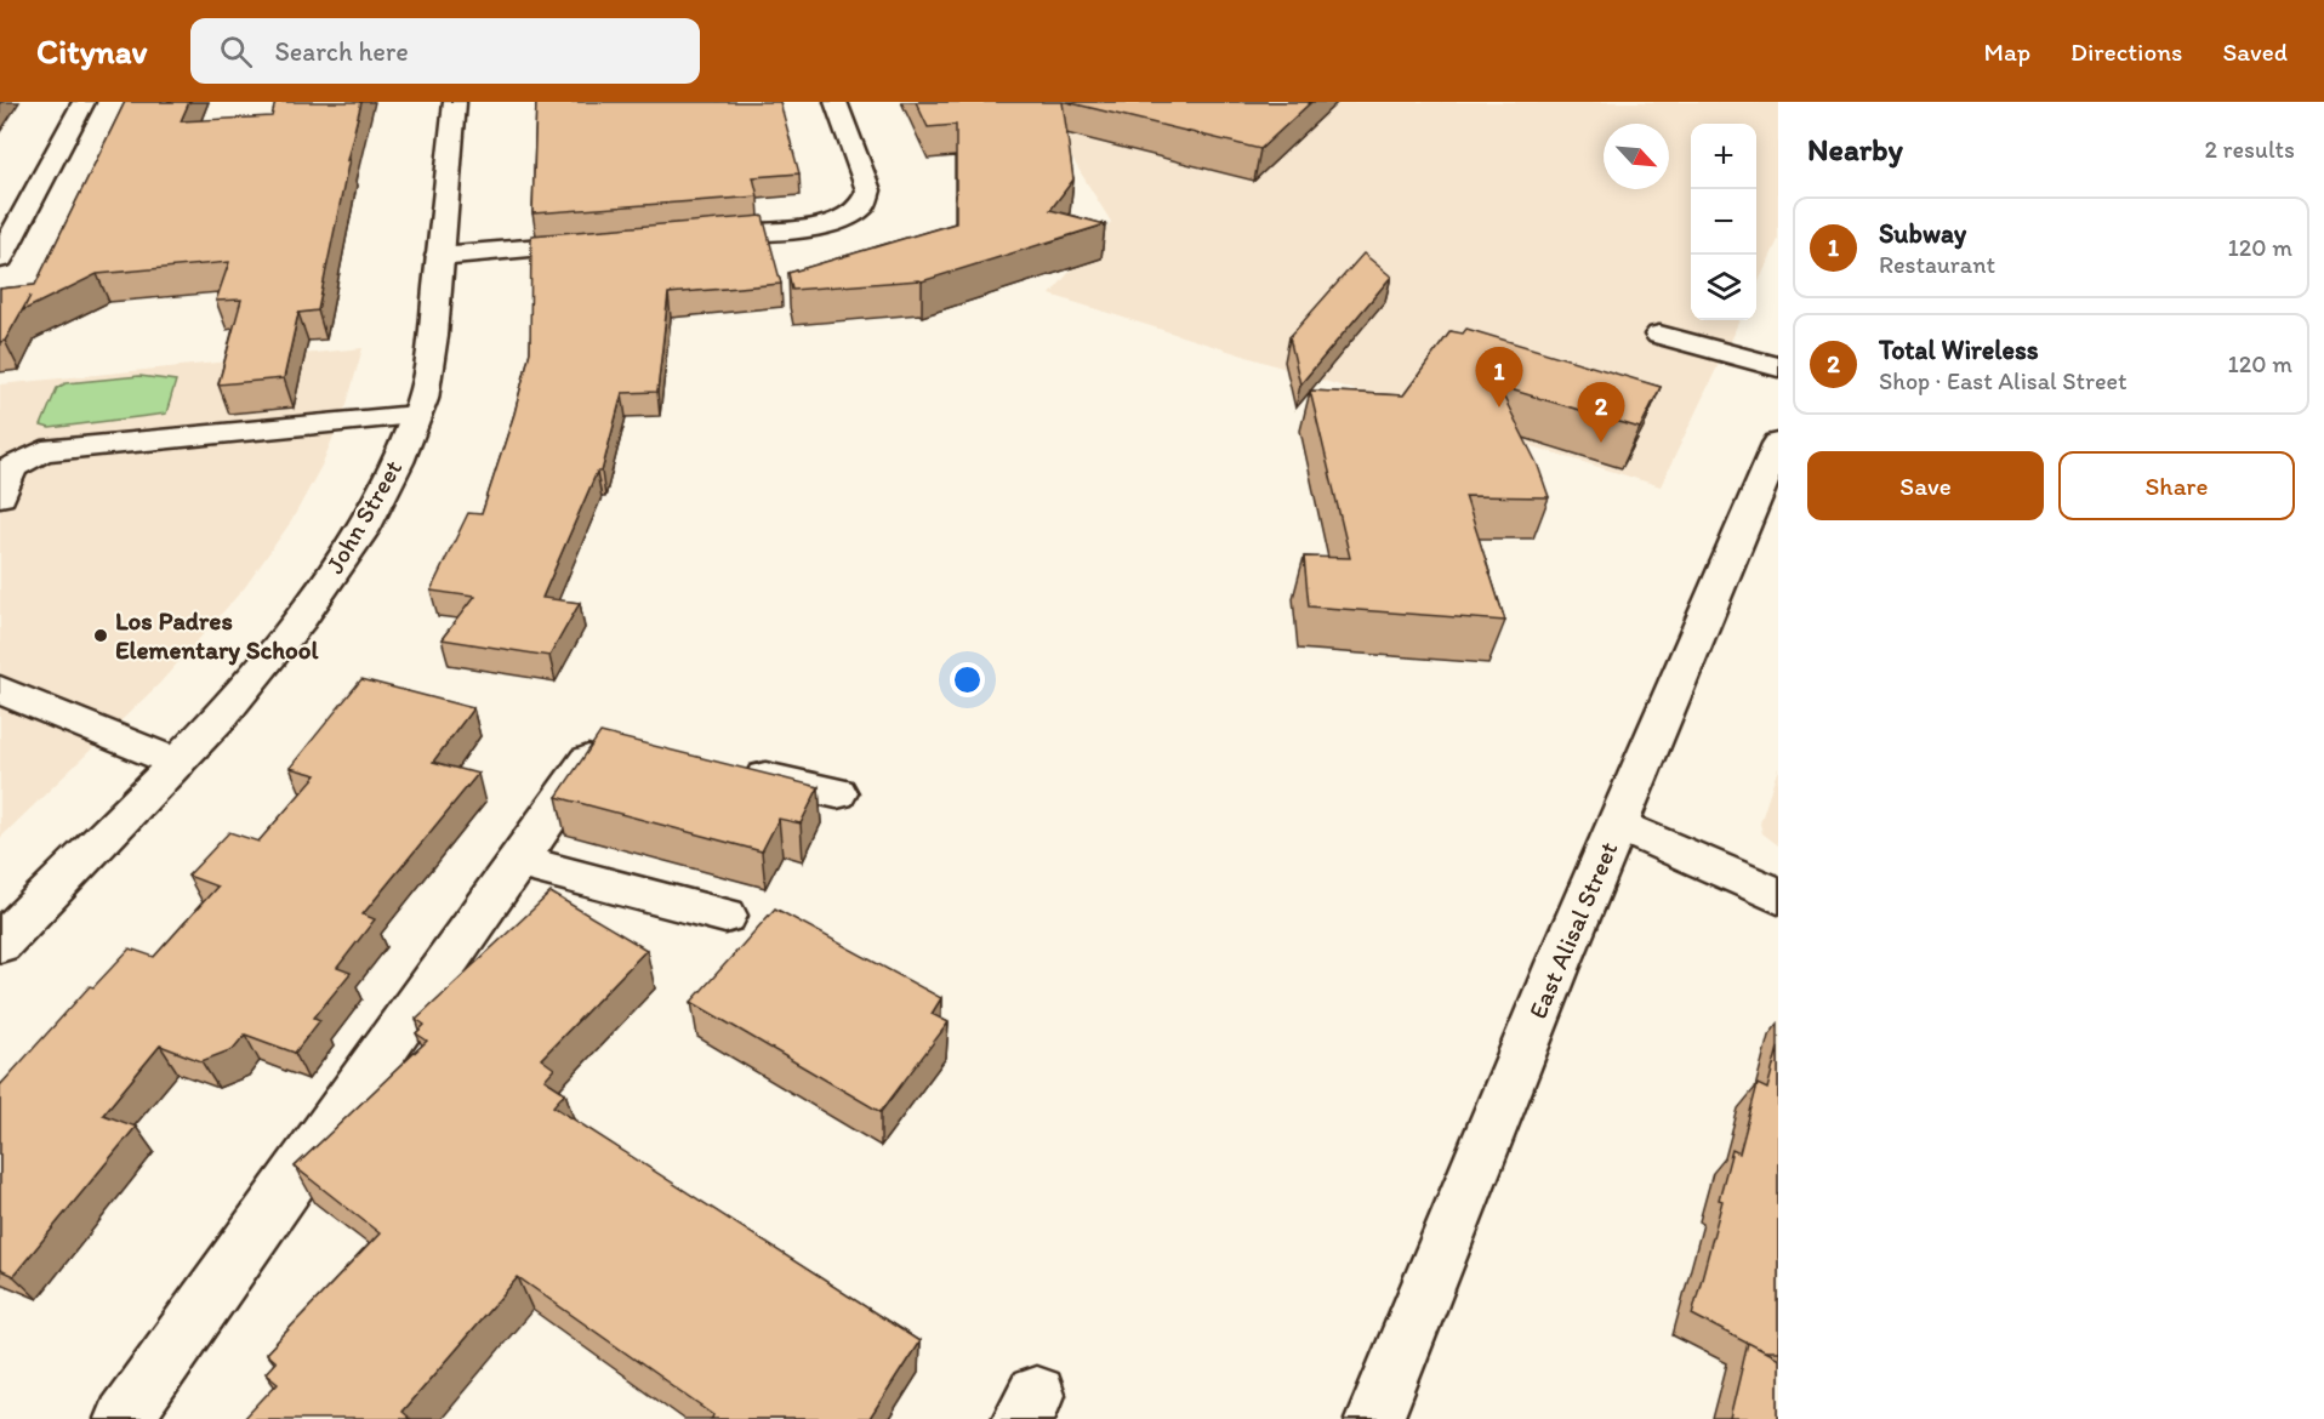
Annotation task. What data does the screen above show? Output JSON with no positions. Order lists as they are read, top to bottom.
{
  "streets": {
    "main road": ["John Street", "East Alisal Street"]
  },
  "places": ["Los Padres Elementary School"],
  "north": "bottom right",
  "page": {
    "header": "Citynav",
    "search": "Search here",
    "nav": ["Map", "Directions", "Saved"],
    "heading": ["Nearby", "2 results"],
    "map_buttons": ["+", "−"],
    "list": [
      {
        "mark": "1",
        "name": "Subway",
        "note": "Restaurant",
        "value": "120 m"
      },
      {
        "mark": "2",
        "name": "Total Wireless",
        "note": "Shop · East Alisal Street",
        "value": "120 m"
      }
    ],
    "pins": ["1", "2"],
    "buttons": ["Save", "Share"]
  }
}
